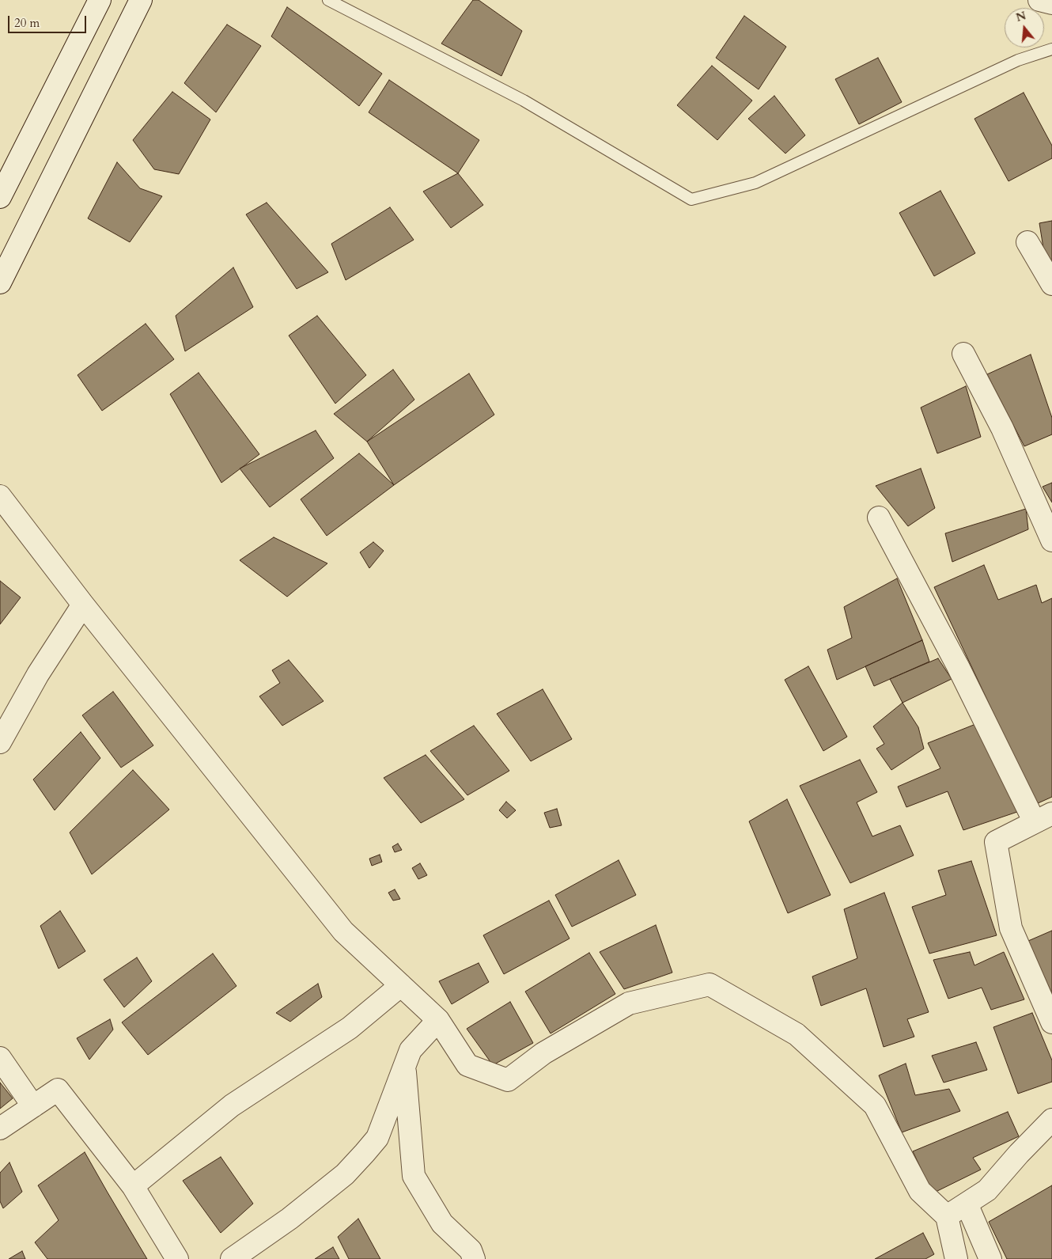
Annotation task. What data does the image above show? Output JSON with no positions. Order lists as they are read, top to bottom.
{
  "scale_bar": "20 m",
  "north": "top"
}
